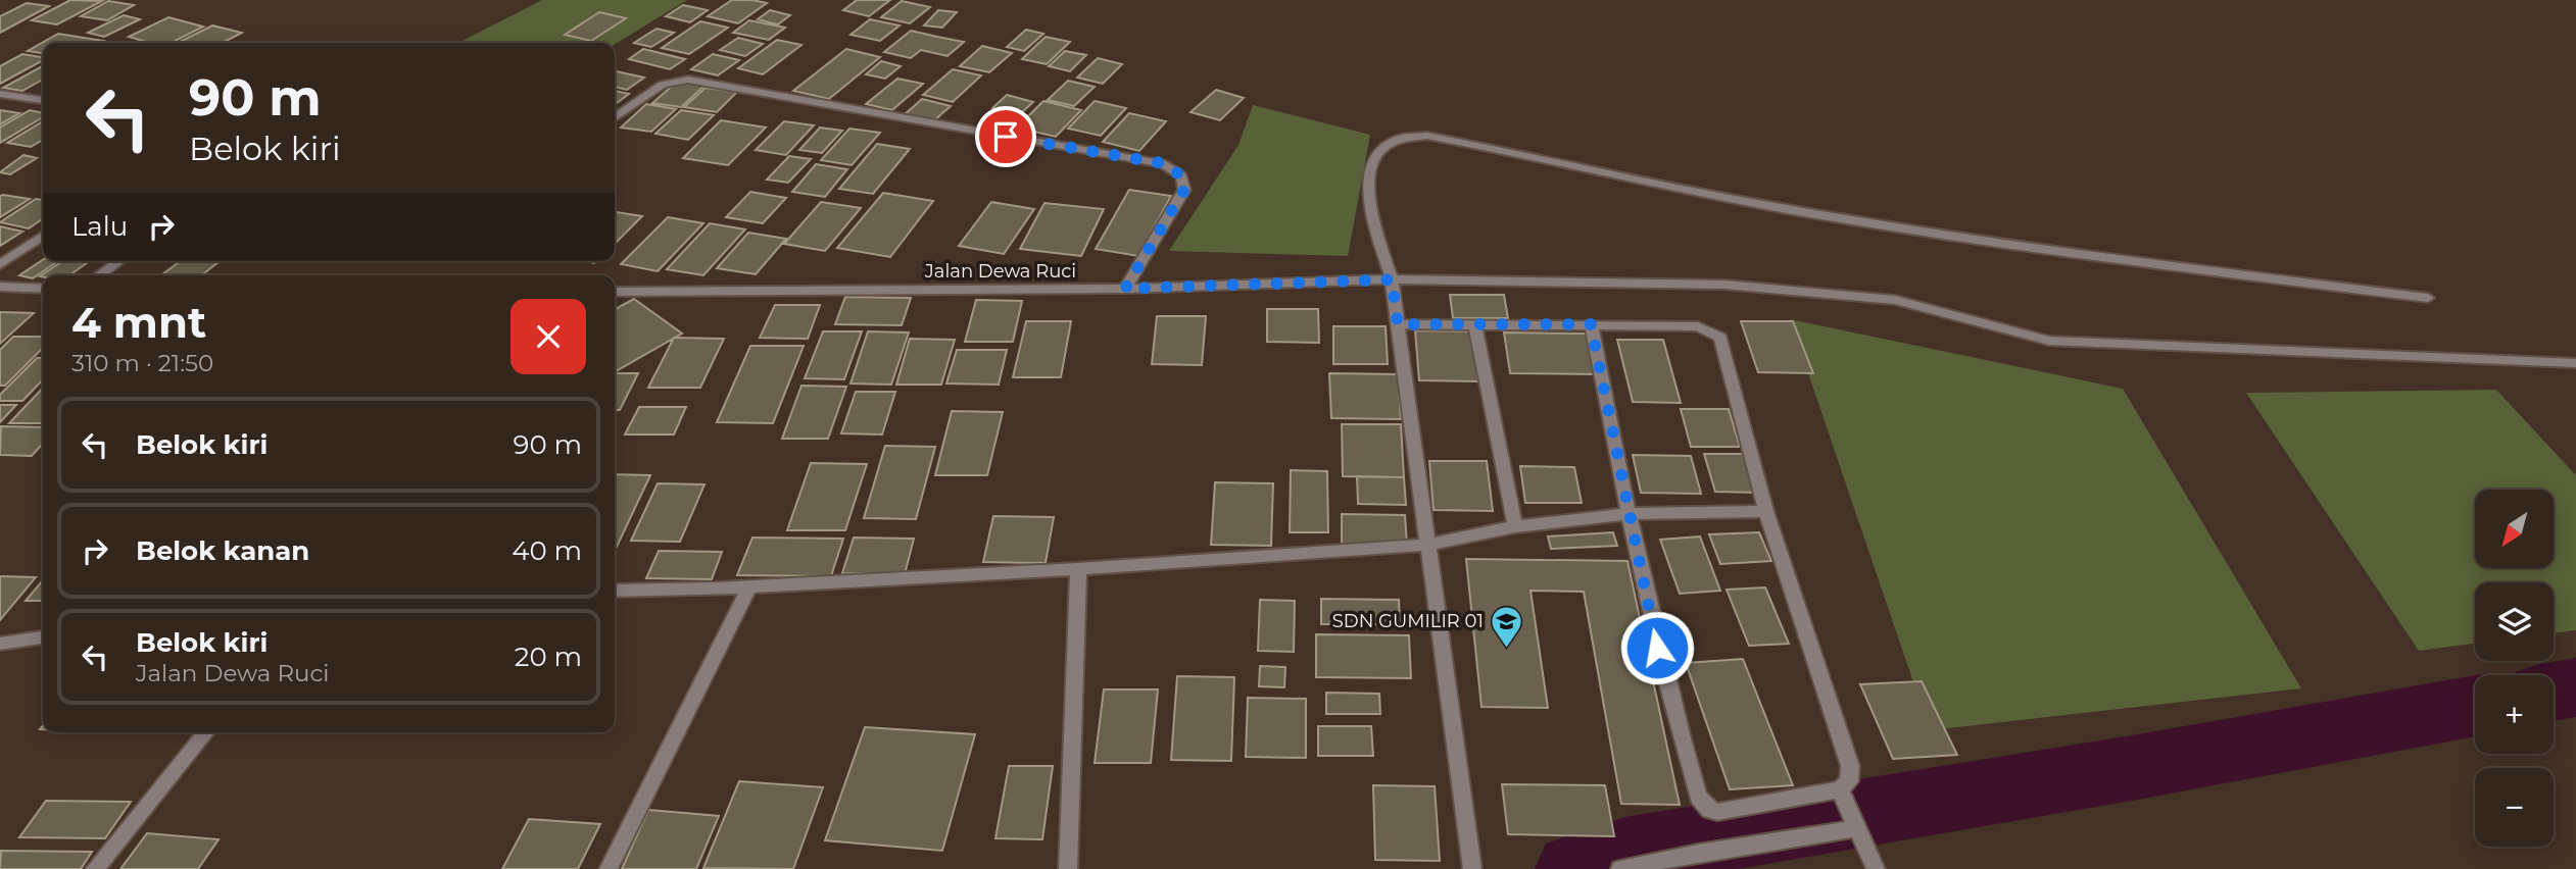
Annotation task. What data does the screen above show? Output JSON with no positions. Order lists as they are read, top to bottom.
{
  "streets": {
    "street": ["Jalan Dewa Ruci"]
  },
  "places": {
    "school or university": ["SDN GUMILIR 01"]
  },
  "north": "bottom left",
  "page": {
    "turn": ["90 m", "Belok kiri"],
    "then": "Lalu",
    "heading": ["4 mnt", "310 m · 21:50"],
    "list": [
      {
        "name": "Belok kiri",
        "value": "90 m"
      },
      {
        "name": "Belok kanan",
        "value": "40 m"
      },
      {
        "name": "Belok kiri",
        "note": "Jalan Dewa Ruci",
        "value": "20 m"
      }
    ],
    "map_buttons": ["+", "−"]
  }
}
